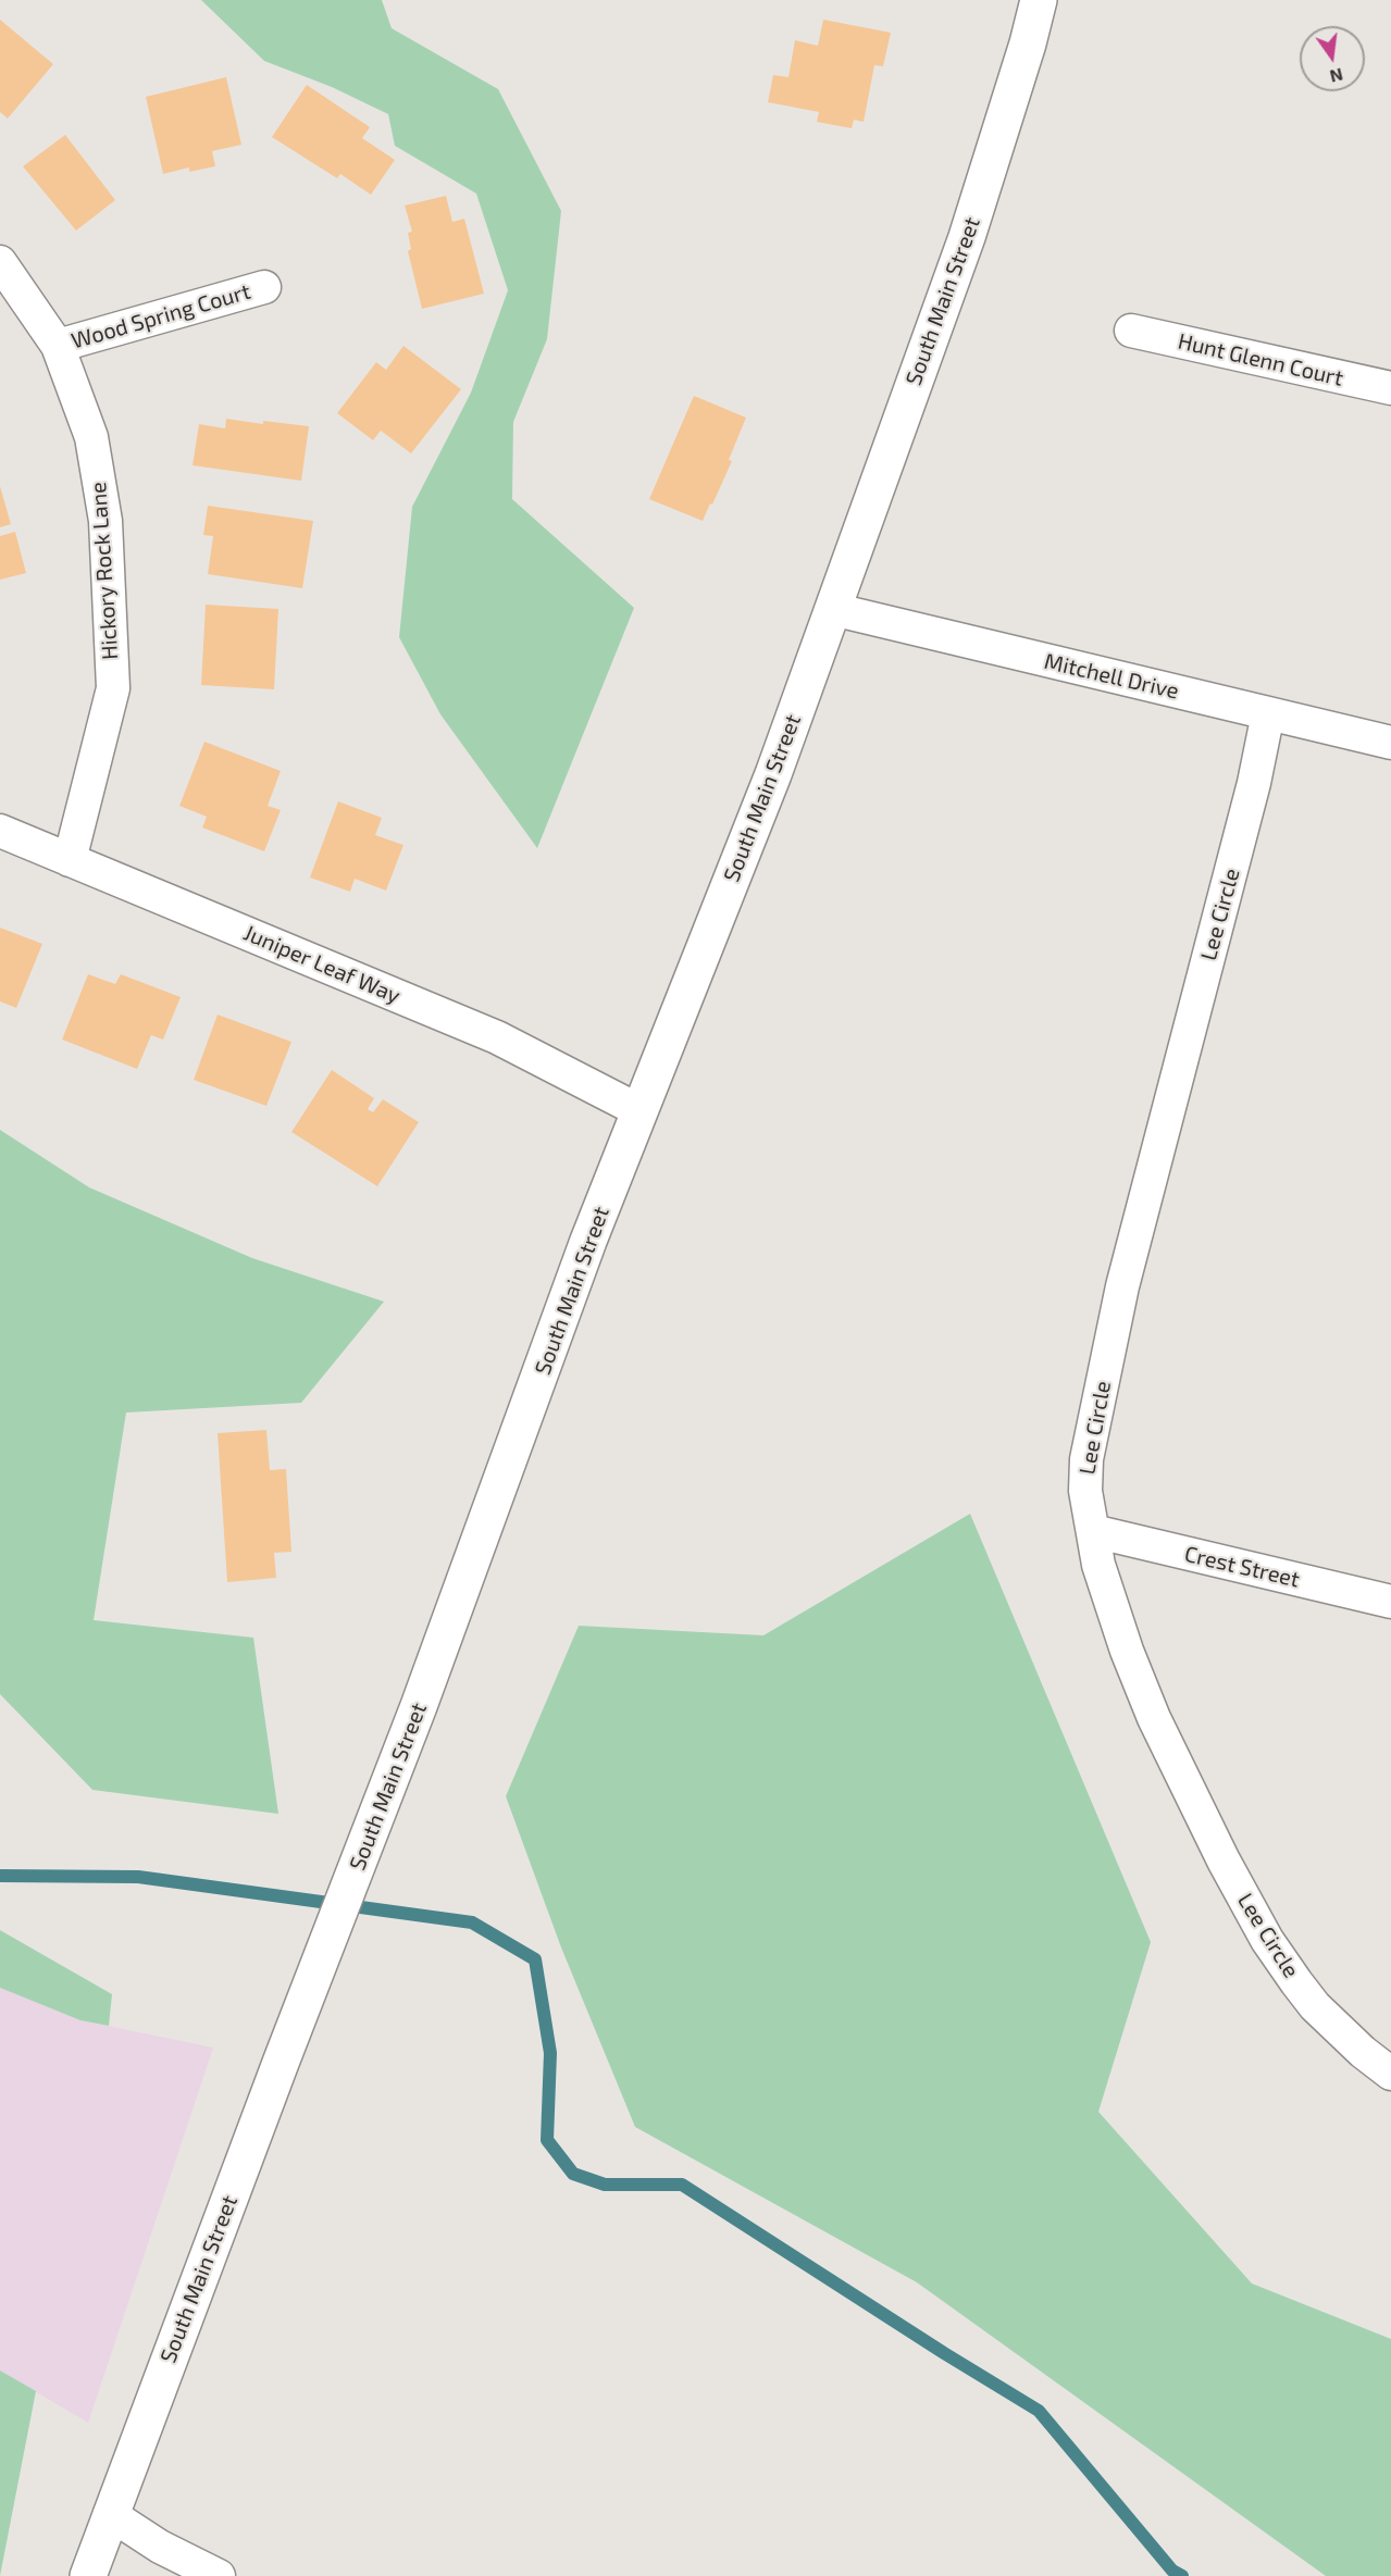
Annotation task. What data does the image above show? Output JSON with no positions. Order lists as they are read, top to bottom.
{
  "streets": {
    "main road": ["South Main Street"],
    "street": [
      "Wood Spring Court",
      "Hunt Glenn Court",
      "Hickory Rock Lane",
      "Mitchell Drive",
      "Lee Circle",
      "Juniper Leaf Way",
      "Crest Street"
    ]
  },
  "crossings": [
    ["South Main Street", "Mitchell Drive"],
    ["South Main Street", "Juniper Leaf Way"],
    ["Wood Spring Court", "Hickory Rock Lane"],
    ["Hickory Rock Lane", "Juniper Leaf Way"],
    ["Mitchell Drive", "Lee Circle"],
    ["Lee Circle", "Crest Street"]
  ],
  "north": "bottom"
}
